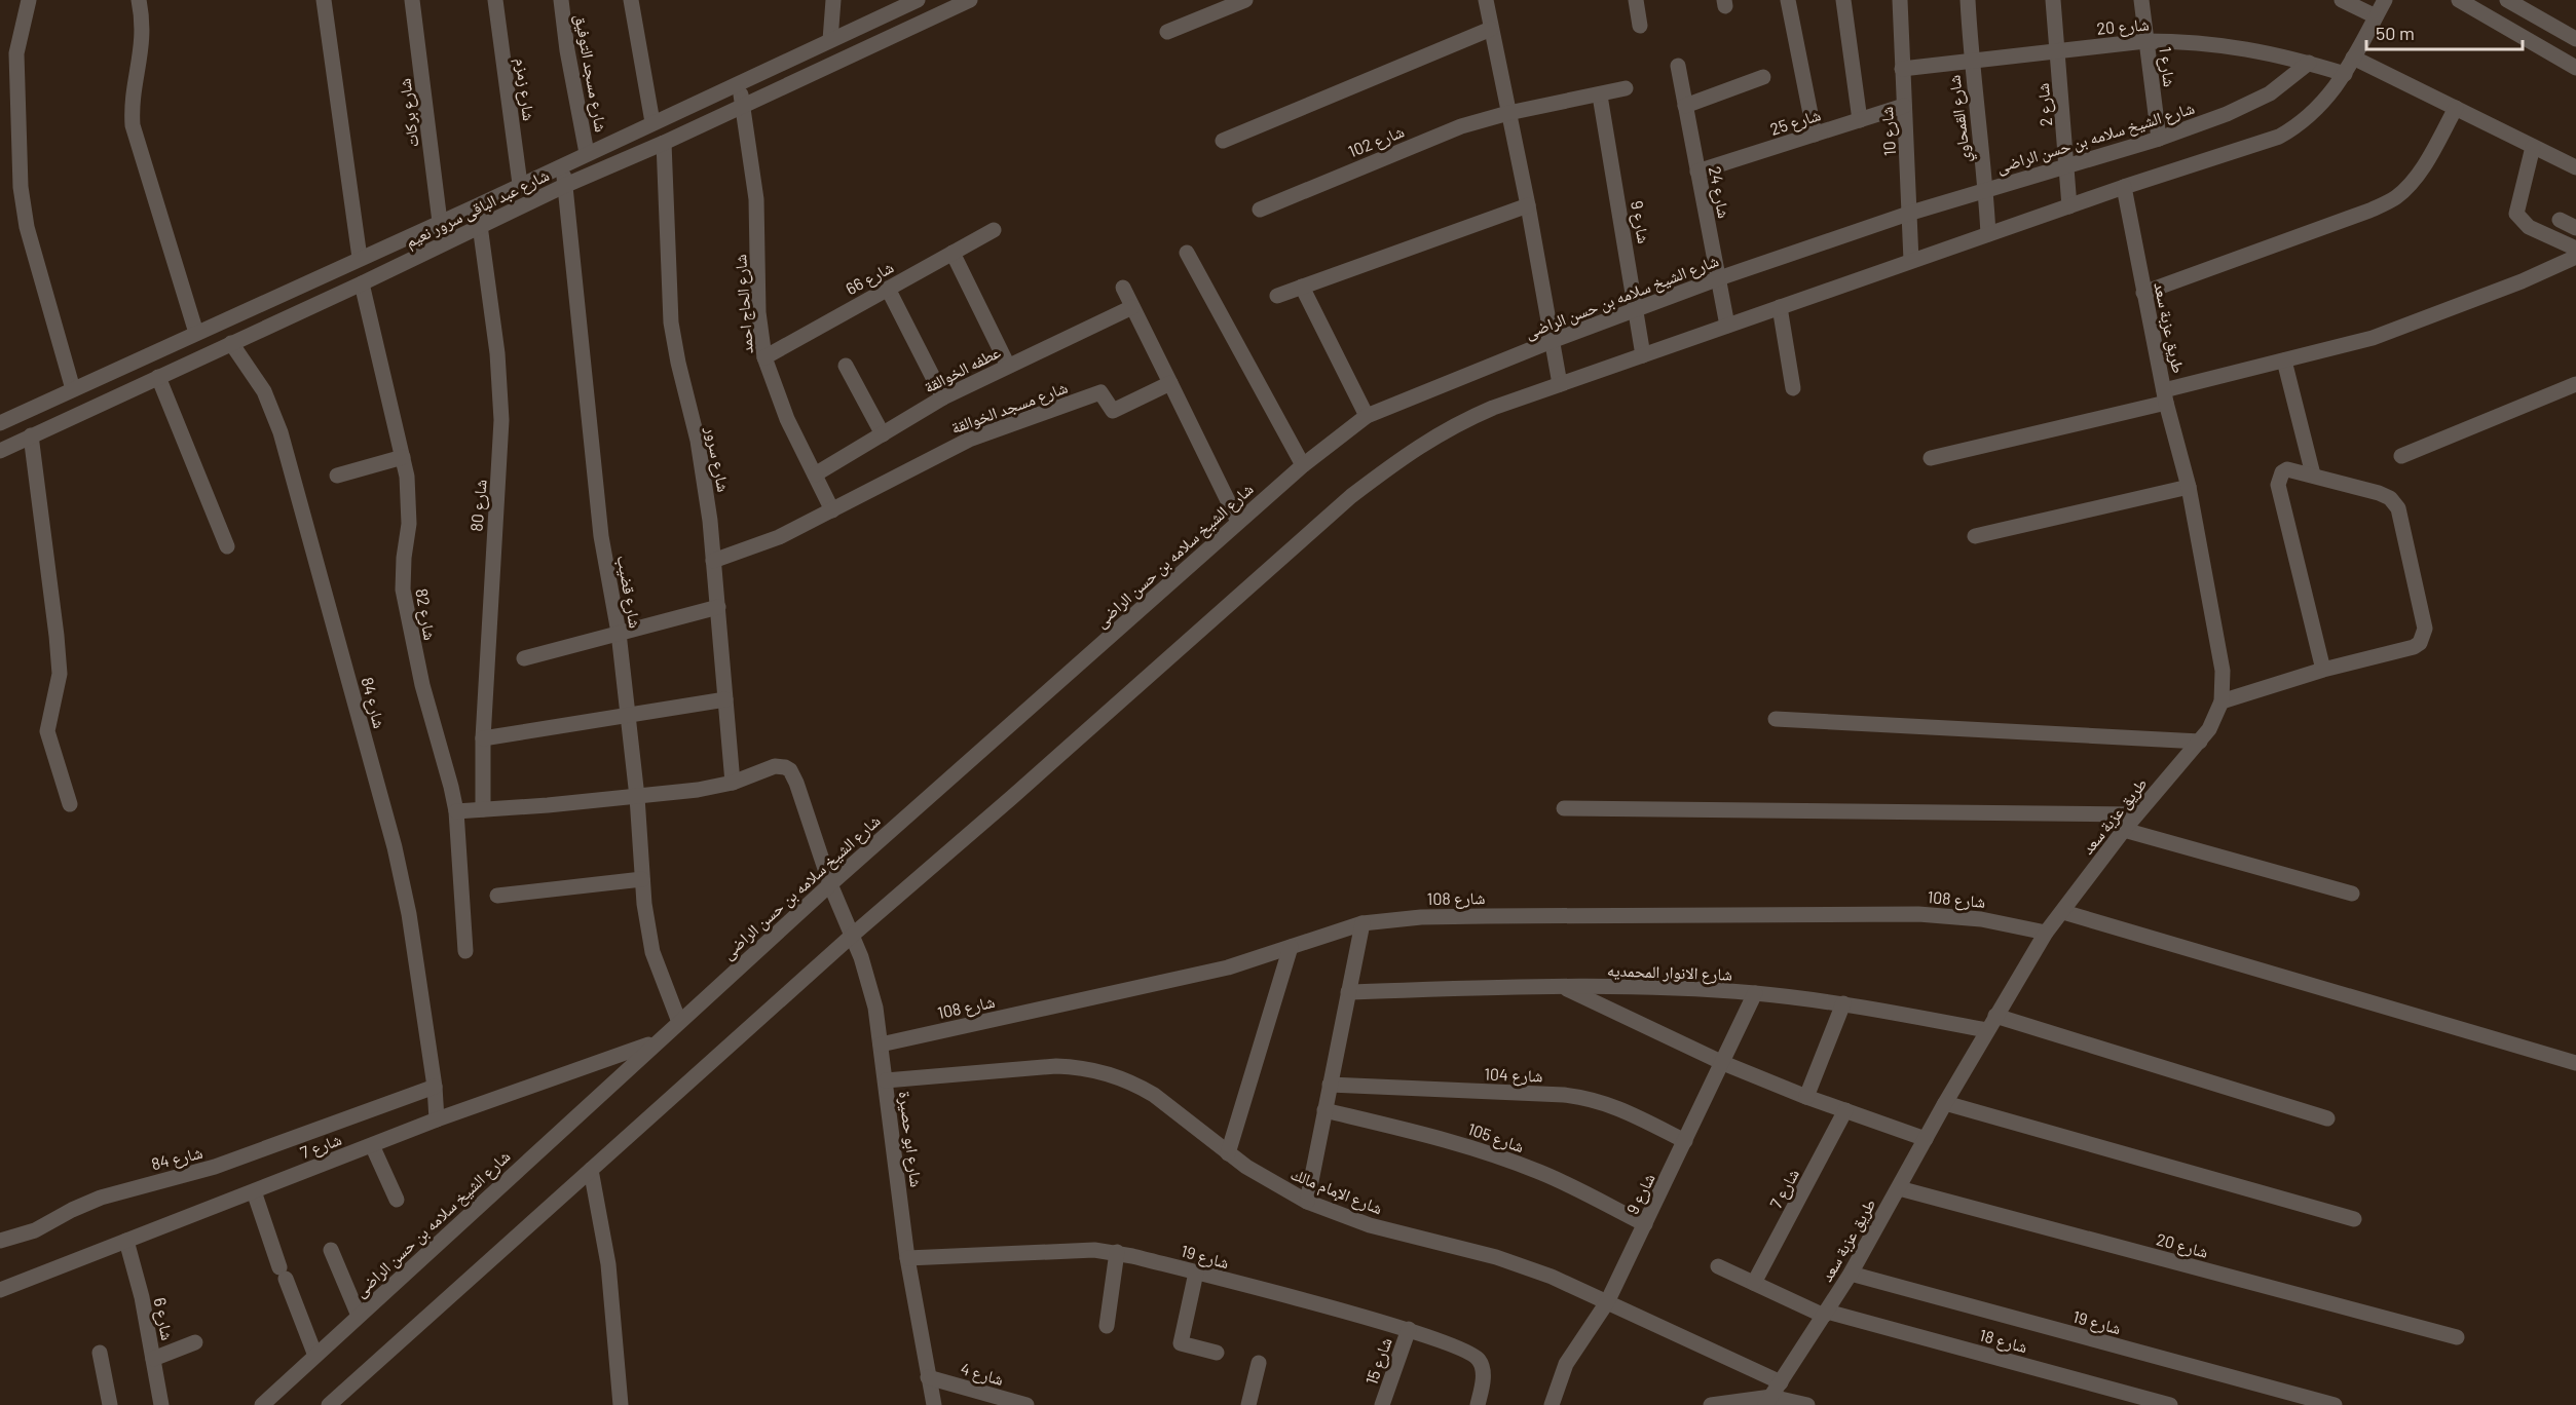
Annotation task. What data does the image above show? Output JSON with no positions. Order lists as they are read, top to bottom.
{
  "streets": {
    "street": [
      "شارع 20",
      "شارع 1",
      "شارع مسجد التوفيق",
      "شارع زمزم",
      "شارع 2",
      "شارع بركات",
      "شارع القمحاوي",
      "شارع 25",
      "شارع 10",
      "شارع الشيخ سلامه بن حسن الراضى",
      "شارع 102",
      "شارع 24",
      "شارع عبد الباقى سرور نعيم",
      "شارع 9",
      "شارع 66",
      "شارع الحاج احمد",
      "طريق عزبة سعد",
      "عطفه الخوالقة",
      "شارع مسجد الخوالقة",
      "شارع سرور",
      "شارع 80",
      "شارع قضيب",
      "شارع 82",
      "شارع 84",
      "شارع 108",
      "شارع الانوار المحمديه",
      "شارع 104",
      "شارع 105",
      "شارع ابو حصيرة",
      "شارع 7",
      "شارع الإمام مالك",
      "شارع 19",
      "شارع 6",
      "شارع 18",
      "شارع 15",
      "شارع 4"
    ]
  },
  "crossings": [
    ["شارع 20", "شارع 1"],
    ["شارع 20", "شارع 2"],
    ["شارع 20", "شارع القمحاوي"],
    ["شارع 20", "شارع 10"],
    ["شارع 20", "شارع الشيخ سلامه بن حسن الراضى"],
    ["شارع 20", "طريق عزبة سعد"],
    ["شارع 1", "شارع الشيخ سلامه بن حسن الراضى"],
    ["شارع مسجد التوفيق", "شارع عبد الباقى سرور نعيم"],
    ["شارع زمزم", "شارع عبد الباقى سرور نعيم"],
    ["شارع 2", "شارع الشيخ سلامه بن حسن الراضى"],
    ["شارع بركات", "شارع عبد الباقى سرور نعيم"],
    ["شارع القمحاوي", "شارع الشيخ سلامه بن حسن الراضى"],
    ["شارع 25", "شارع 10"],
    ["شارع 25", "شارع 24"],
    ["شارع 10", "شارع الشيخ سلامه بن حسن الراضى"],
    ["شارع الشيخ سلامه بن حسن الراضى", "شارع 24"],
    ["شارع الشيخ سلامه بن حسن الراضى", "شارع 9"],
    ["شارع الشيخ سلامه بن حسن الراضى", "شارع قضيب"],
    ["شارع الشيخ سلامه بن حسن الراضى", "شارع ابو حصيرة"],
    ["شارع الشيخ سلامه بن حسن الراضى", "شارع 7"],
    ["شارع 102", "شارع 9"],
    ["شارع عبد الباقى سرور نعيم", "شارع الحاج احمد"],
    ["شارع عبد الباقى سرور نعيم", "شارع سرور"],
    ["شارع عبد الباقى سرور نعيم", "شارع 80"],
    ["شارع عبد الباقى سرور نعيم", "شارع قضيب"],
    ["شارع عبد الباقى سرور نعيم", "شارع 82"],
    ["شارع عبد الباقى سرور نعيم", "شارع 84"],
    ["شارع 9", "شارع الانوار المحمديه"],
    ["شارع 9", "شارع 104"],
    ["شارع 9", "شارع 105"],
    ["شارع 9", "شارع الإمام مالك"],
    ["شارع 66", "شارع الحاج احمد"],
    ["شارع الحاج احمد", "عطفه الخوالقة"],
    ["شارع الحاج احمد", "شارع مسجد الخوالقة"],
    ["طريق عزبة سعد", "شارع 108"],
    ["طريق عزبة سعد", "شارع الانوار المحمديه"],
    ["طريق عزبة سعد", "شارع الإمام مالك"],
    ["طريق عزبة سعد", "شارع 19"],
    ["طريق عزبة سعد", "شارع 18"],
    ["شارع مسجد الخوالقة", "شارع سرور"],
    ["شارع سرور", "شارع ابو حصيرة"],
    ["شارع 84", "شارع 7"],
    ["شارع 108", "شارع ابو حصيرة"],
    ["شارع ابو حصيرة", "شارع الإمام مالك"],
    ["شارع ابو حصيرة", "شارع 19"],
    ["شارع ابو حصيرة", "شارع 4"],
    ["شارع 7", "شارع 6"],
    ["شارع 7", "شارع 18"],
    ["شارع 19", "شارع 15"]
  ],
  "scale_bar": "50 m"
}
